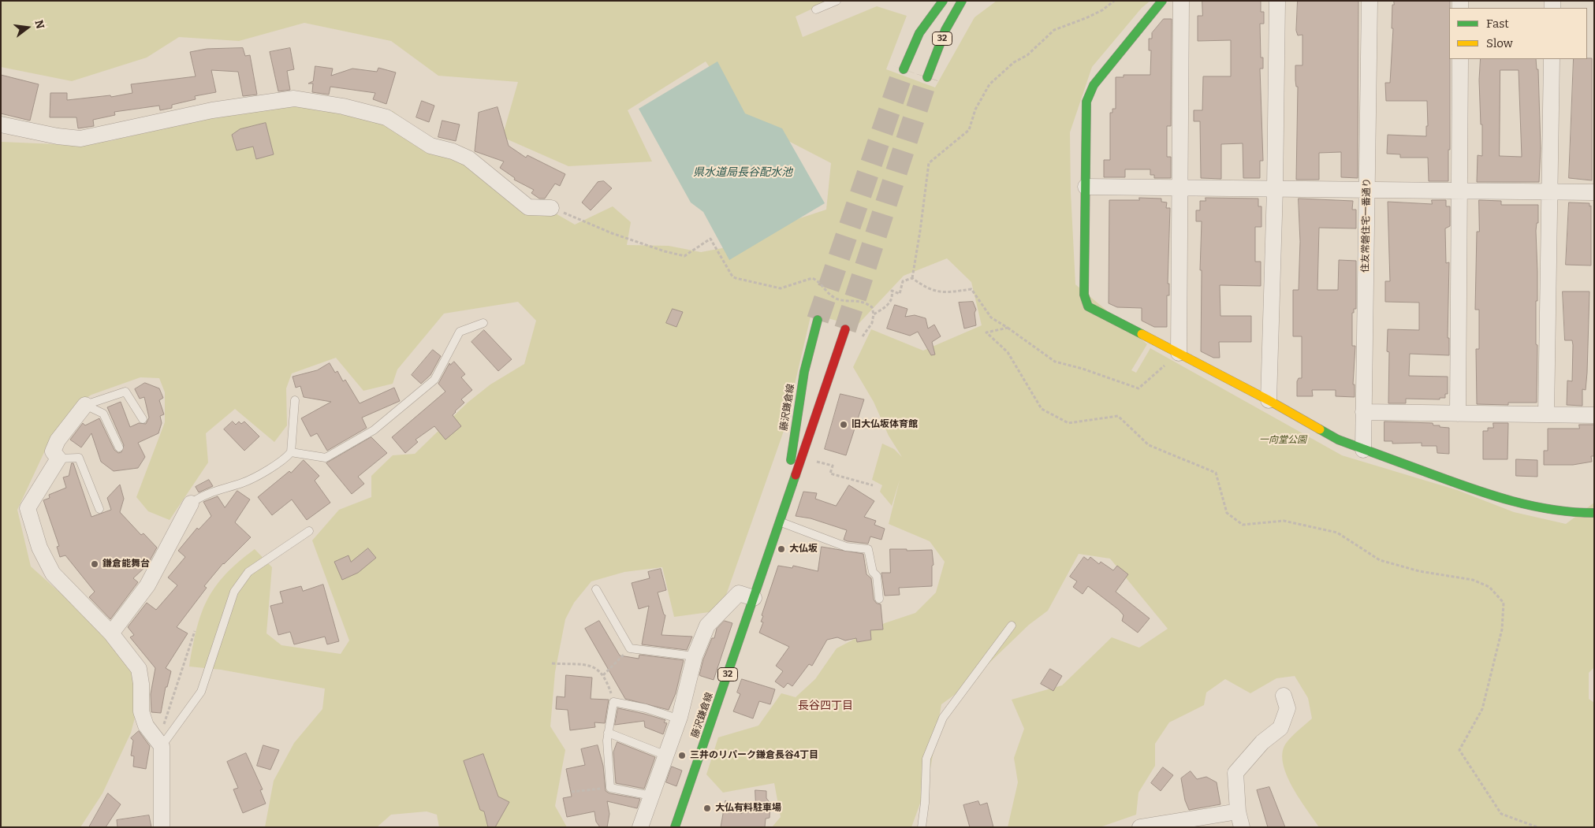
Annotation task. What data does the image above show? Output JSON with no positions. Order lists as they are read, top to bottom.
{
  "streets": {
    "main road": ["32", "藤沢鎌倉線"],
    "street": ["住友常磐住宅一番通り"]
  },
  "districts": ["長谷四丁目"],
  "water": ["県水道局長谷配水池"],
  "parks": ["一向堂公園"],
  "places": [
    "旧大仏坂体育館",
    "大仏坂",
    "鎌倉能舞台",
    "三井のリパーク鎌倉長谷4丁目",
    "大仏有料駐車場"
  ],
  "legend": ["Fast", "Slow"],
  "north": "right"
}
